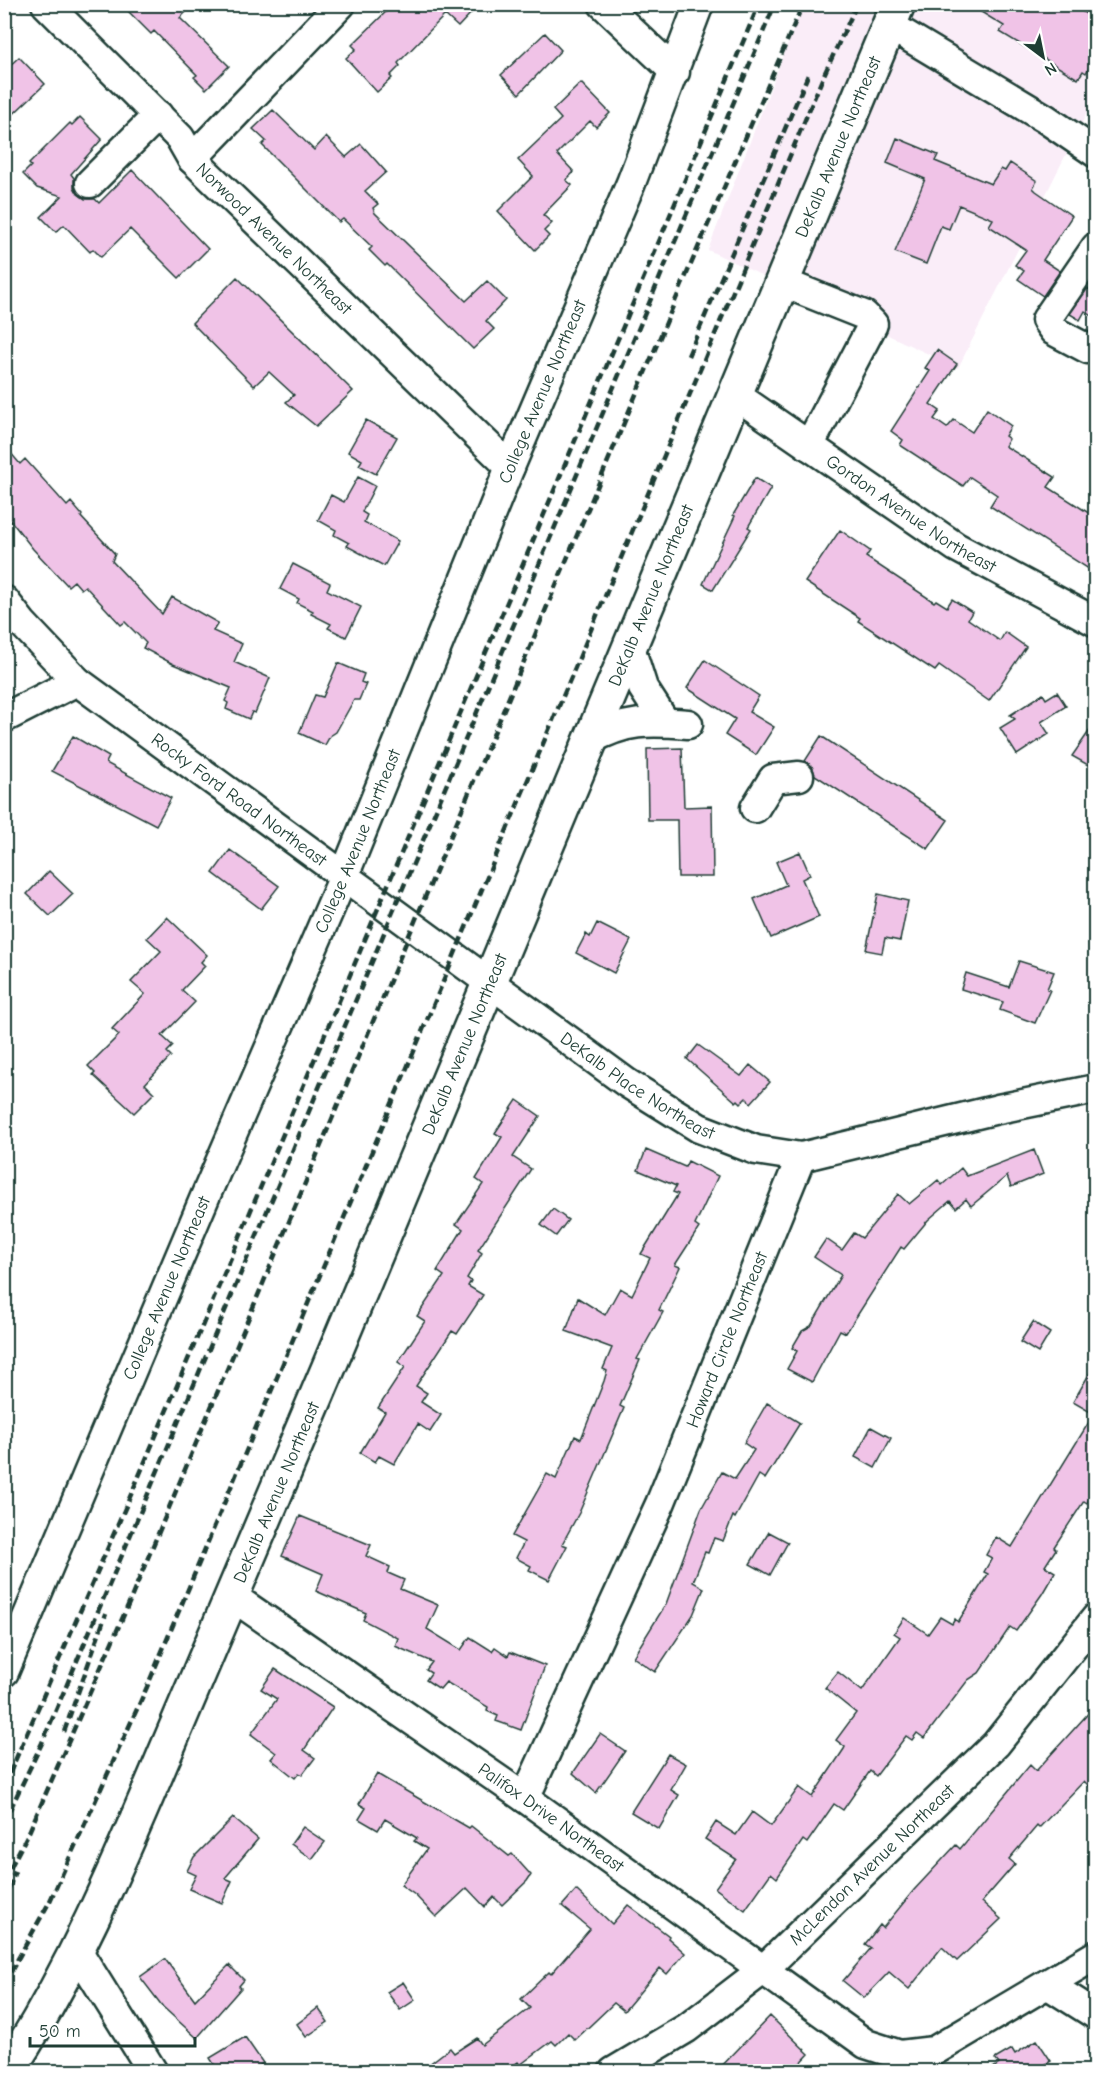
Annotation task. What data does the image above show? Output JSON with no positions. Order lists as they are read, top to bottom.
{
  "streets": {
    "main road": ["DeKalb Avenue Northeast"],
    "street": [
      "Norwood Avenue Northeast",
      "College Avenue Northeast",
      "Gordon Avenue Northeast",
      "Rocky Ford Road Northeast",
      "DeKalb Place Northeast",
      "Howard Circle Northeast",
      "Palifox Drive Northeast",
      "McLendon Avenue Northeast"
    ]
  },
  "crossings": [
    ["DeKalb Avenue Northeast", "Gordon Avenue Northeast"],
    ["DeKalb Avenue Northeast", "Rocky Ford Road Northeast"],
    ["DeKalb Avenue Northeast", "DeKalb Place Northeast"],
    ["DeKalb Avenue Northeast", "Palifox Drive Northeast"],
    ["Norwood Avenue Northeast", "College Avenue Northeast"],
    ["College Avenue Northeast", "Rocky Ford Road Northeast"],
    ["Rocky Ford Road Northeast", "DeKalb Place Northeast"],
    ["DeKalb Place Northeast", "Howard Circle Northeast"],
    ["Howard Circle Northeast", "Palifox Drive Northeast"],
    ["Palifox Drive Northeast", "McLendon Avenue Northeast"]
  ],
  "scale_bar": "50 m",
  "north": "bottom right"
}
